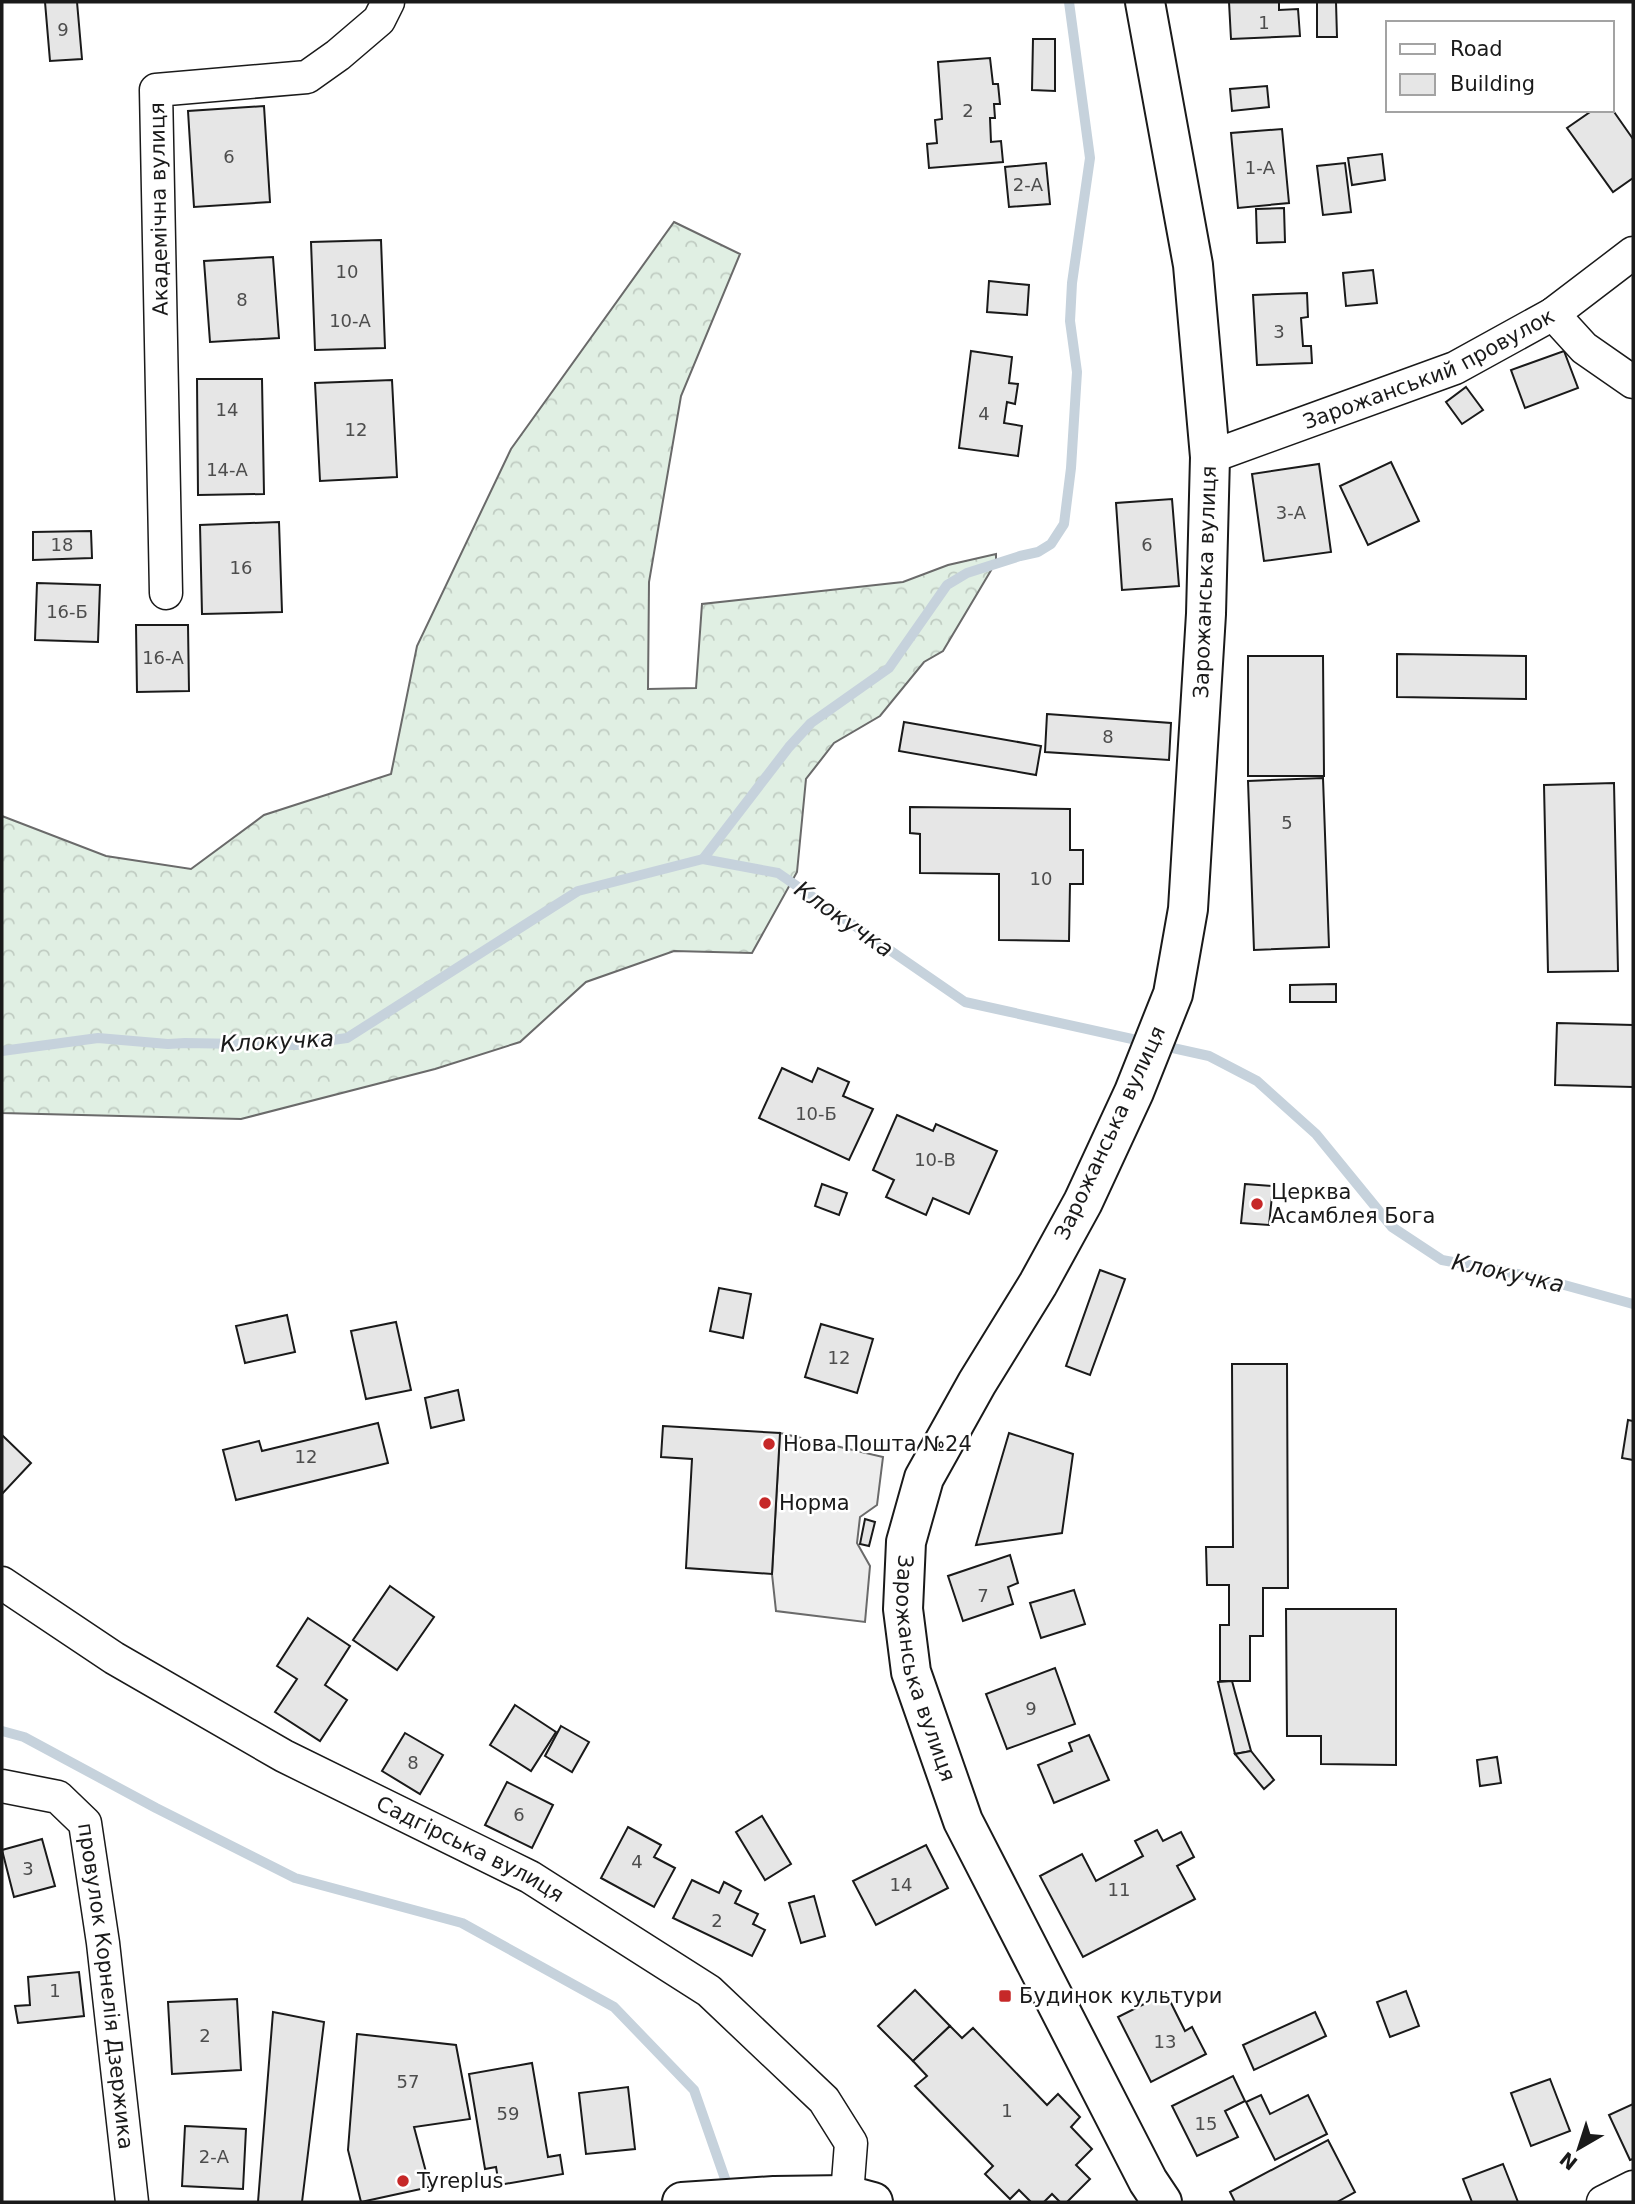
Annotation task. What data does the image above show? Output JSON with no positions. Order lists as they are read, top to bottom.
{
  "streets": {
    "street": [
      "Академічна вулиця",
      "Зарожанський провулок",
      "Зарожанська вулиця",
      "Садгірська вулиця",
      "провулок Корнелія Дзержика"
    ]
  },
  "crossings": [
    ["Зарожанський провулок", "Зарожанська вулиця"]
  ],
  "water": ["Клокучка"],
  "places": {
    "other": [
      "Церква Асамблея Бога",
      "Нова Пошта №24",
      "Норма",
      "Tyreplus"
    ],
    "transit": ["Будинок культури"]
  },
  "house_numbers": [
    "1",
    "9",
    "2",
    "6",
    "1-А",
    "2-А",
    "10",
    "8",
    "10-А",
    "3",
    "14",
    "4",
    "12",
    "14-А",
    "3-А",
    "18",
    "6",
    "16",
    "16-Б",
    "16-А",
    "8",
    "5",
    "10",
    "10-Б",
    "10-В",
    "12",
    "12",
    "7",
    "9",
    "8",
    "6",
    "4",
    "3",
    "14",
    "11",
    "2",
    "1",
    "2",
    "13",
    "57",
    "1",
    "59",
    "15",
    "2-А"
  ],
  "legend": ["Road", "Building"],
  "north": "bottom left"
}
